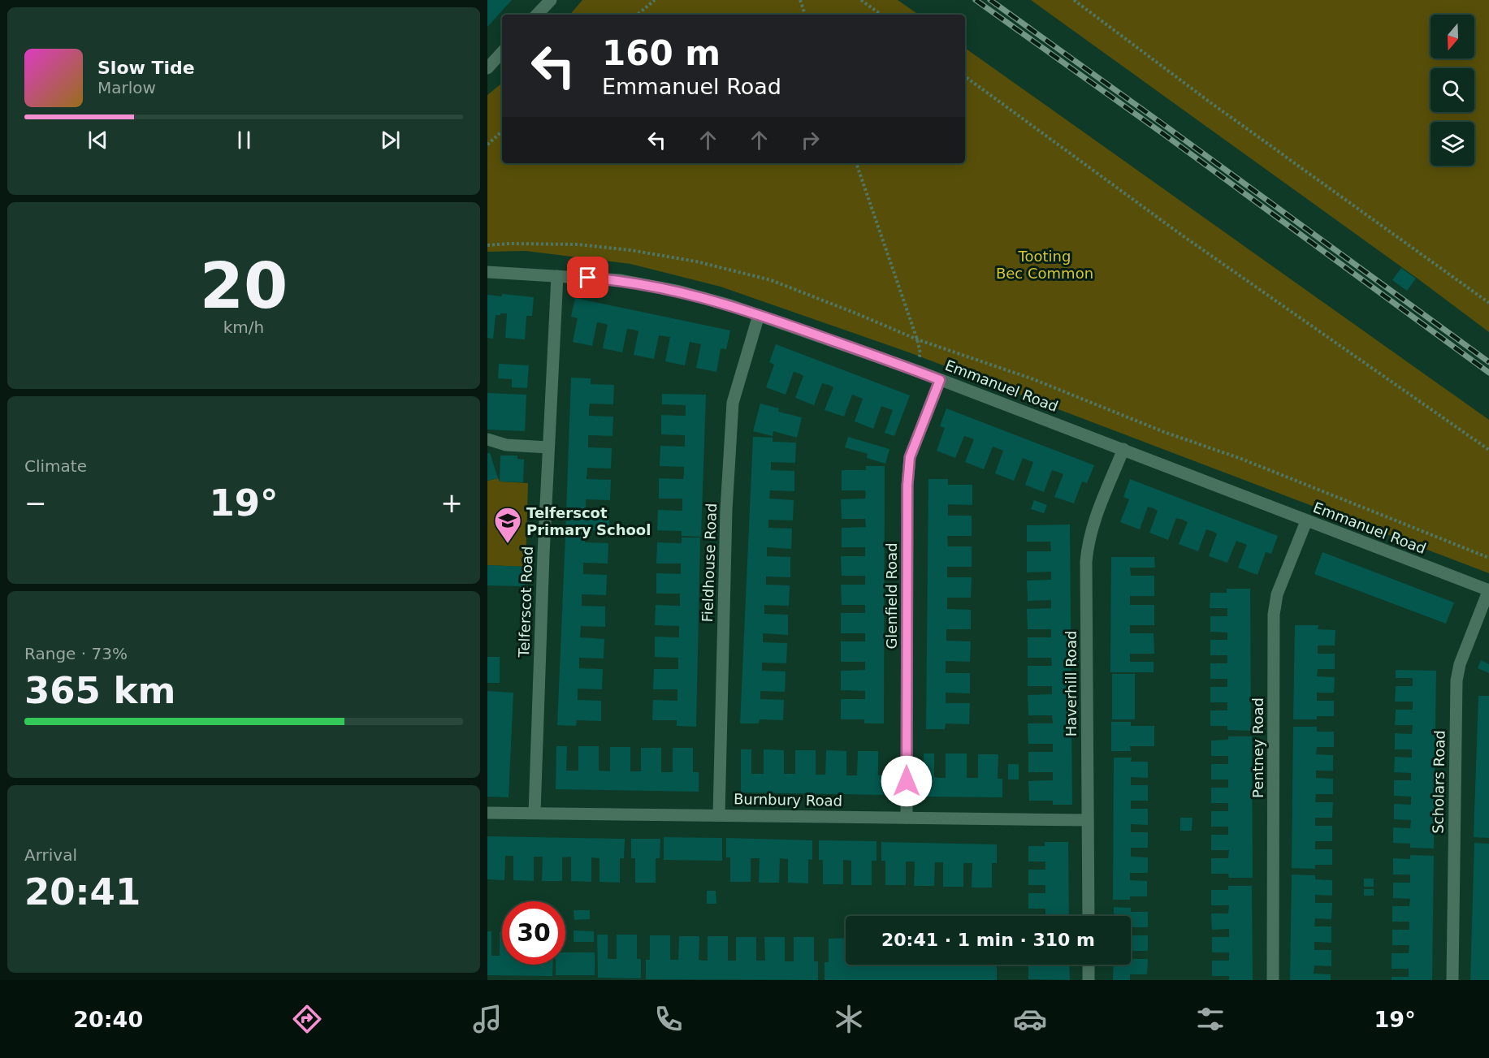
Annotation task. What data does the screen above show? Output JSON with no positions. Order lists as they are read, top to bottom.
{
  "streets": {
    "street": [
      "Emmanuel Road",
      "Fieldhouse Road",
      "Glenfield Road",
      "Telferscot Road",
      "Haverhill Road",
      "Pentney Road",
      "Scholars Road",
      "Burnbury Road"
    ]
  },
  "crossings": [
    ["Emmanuel Road", "Fieldhouse Road"],
    ["Emmanuel Road", "Glenfield Road"],
    ["Emmanuel Road", "Telferscot Road"],
    ["Emmanuel Road", "Haverhill Road"],
    ["Emmanuel Road", "Pentney Road"],
    ["Emmanuel Road", "Scholars Road"],
    ["Fieldhouse Road", "Burnbury Road"],
    ["Glenfield Road", "Burnbury Road"],
    ["Telferscot Road", "Burnbury Road"],
    ["Haverhill Road", "Burnbury Road"]
  ],
  "parks": ["Tooting Bec Common"],
  "places": {
    "school or university": ["Telferscot Primary School"]
  },
  "north": "bottom",
  "page": {
    "turn": ["160 m", "Emmanuel Road"],
    "song": ["Slow Tide", "Marlow"],
    "tile": [
      ["20", "km/h"],
      "Climate",
      ["Range · 73%", "365 km"],
      ["Arrival", "20:41"]
    ],
    "heat": ["−", "19°", "+"],
    "limit": "30",
    "trip": "20:41 · 1 min · 310 m",
    "tabs": ["20:40", "19°"]
  }
}
